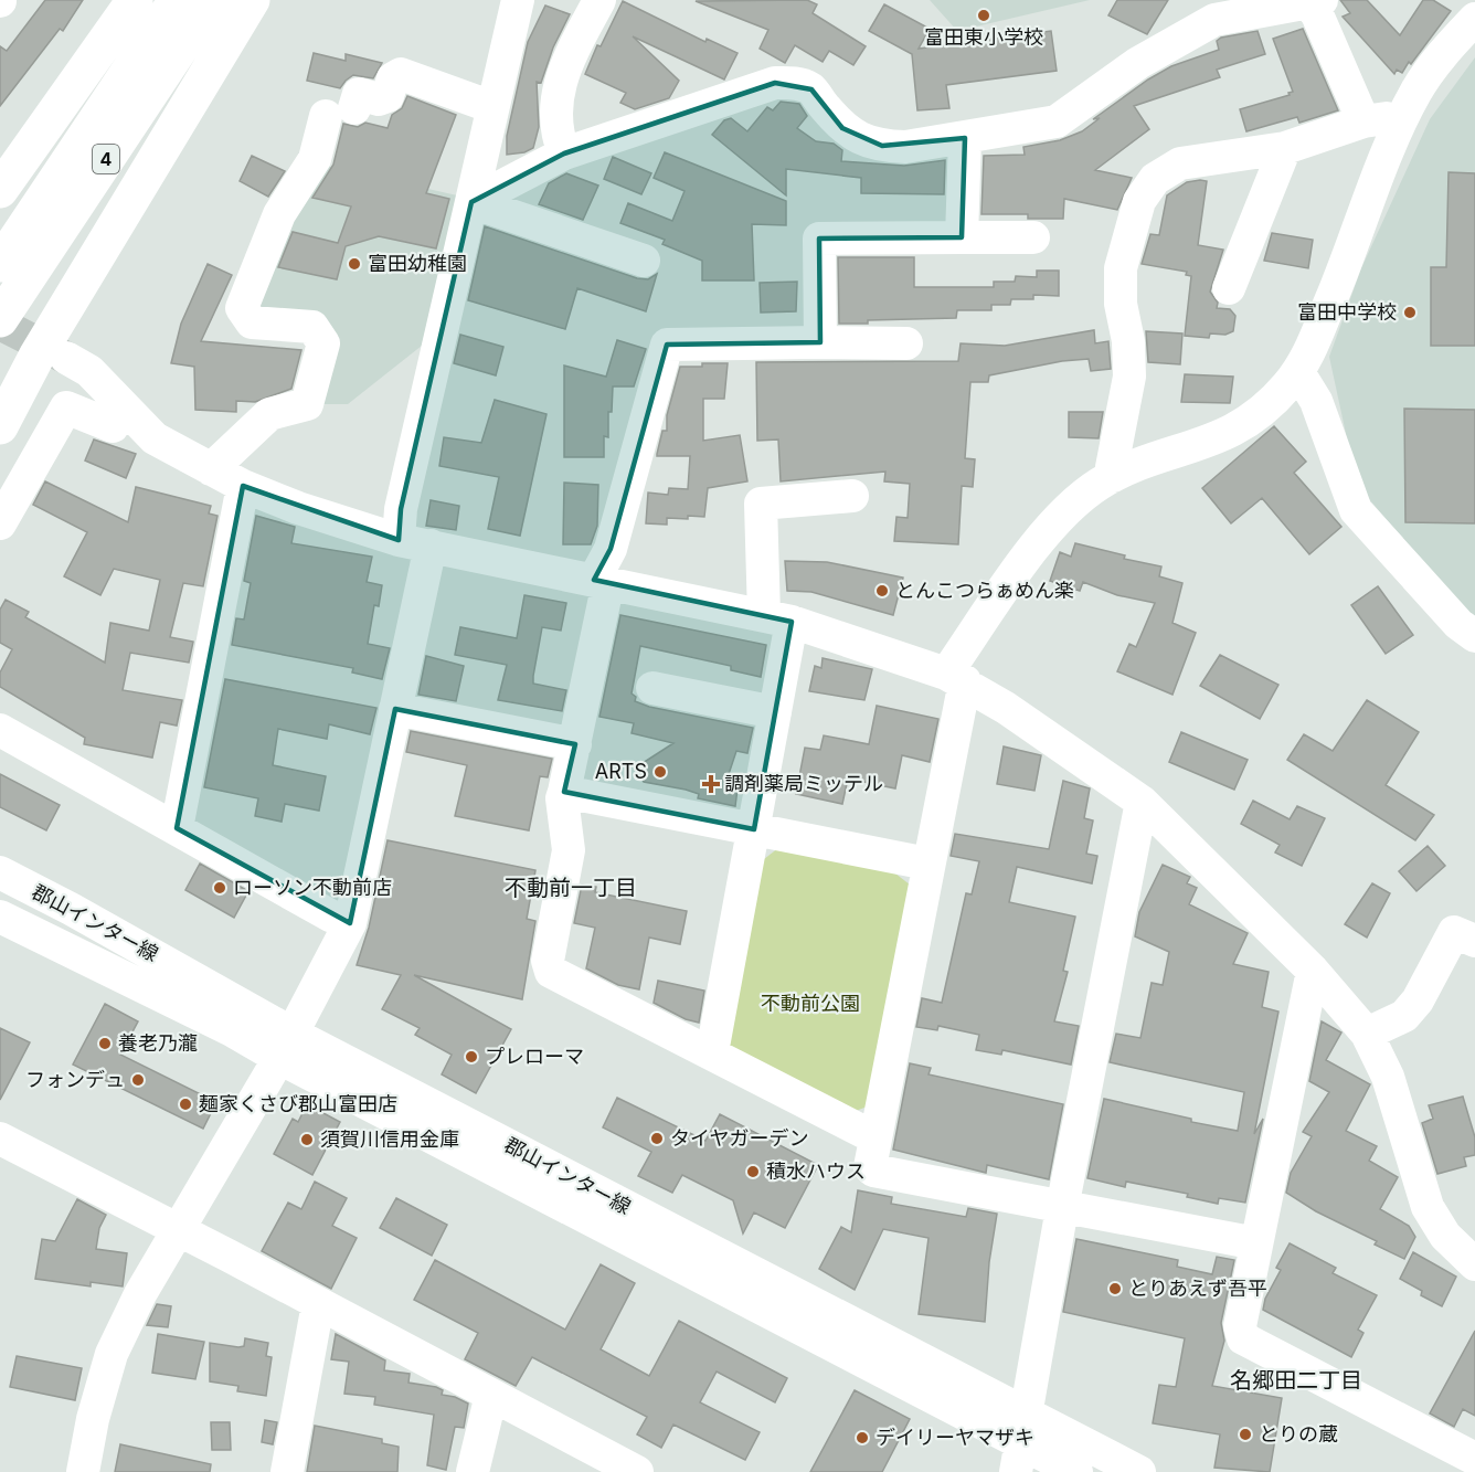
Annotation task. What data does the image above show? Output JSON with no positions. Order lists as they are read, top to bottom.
{
  "streets": {
    "highway": ["4"],
    "street": ["郡山インター線"]
  },
  "districts": ["不動前一丁目", "名郷田二丁目"],
  "parks": ["不動前公園"],
  "places": {
    "other": [
      "富田東小学校",
      "富田幼稚園",
      "富田中学校",
      "とんこつらぁめん楽",
      "ARTS",
      "ローソン不動前店",
      "養老乃瀧",
      "プレローマ",
      "フォンデュ",
      "麺家くさび郡山富田店",
      "タイヤガーデン",
      "須賀川信用金庫",
      "積水ハウス",
      "とりあえず吾平",
      "とりの蔵",
      "デイリーヤマザキ"
    ],
    "health": ["調剤薬局ミッテル"]
  }
}
